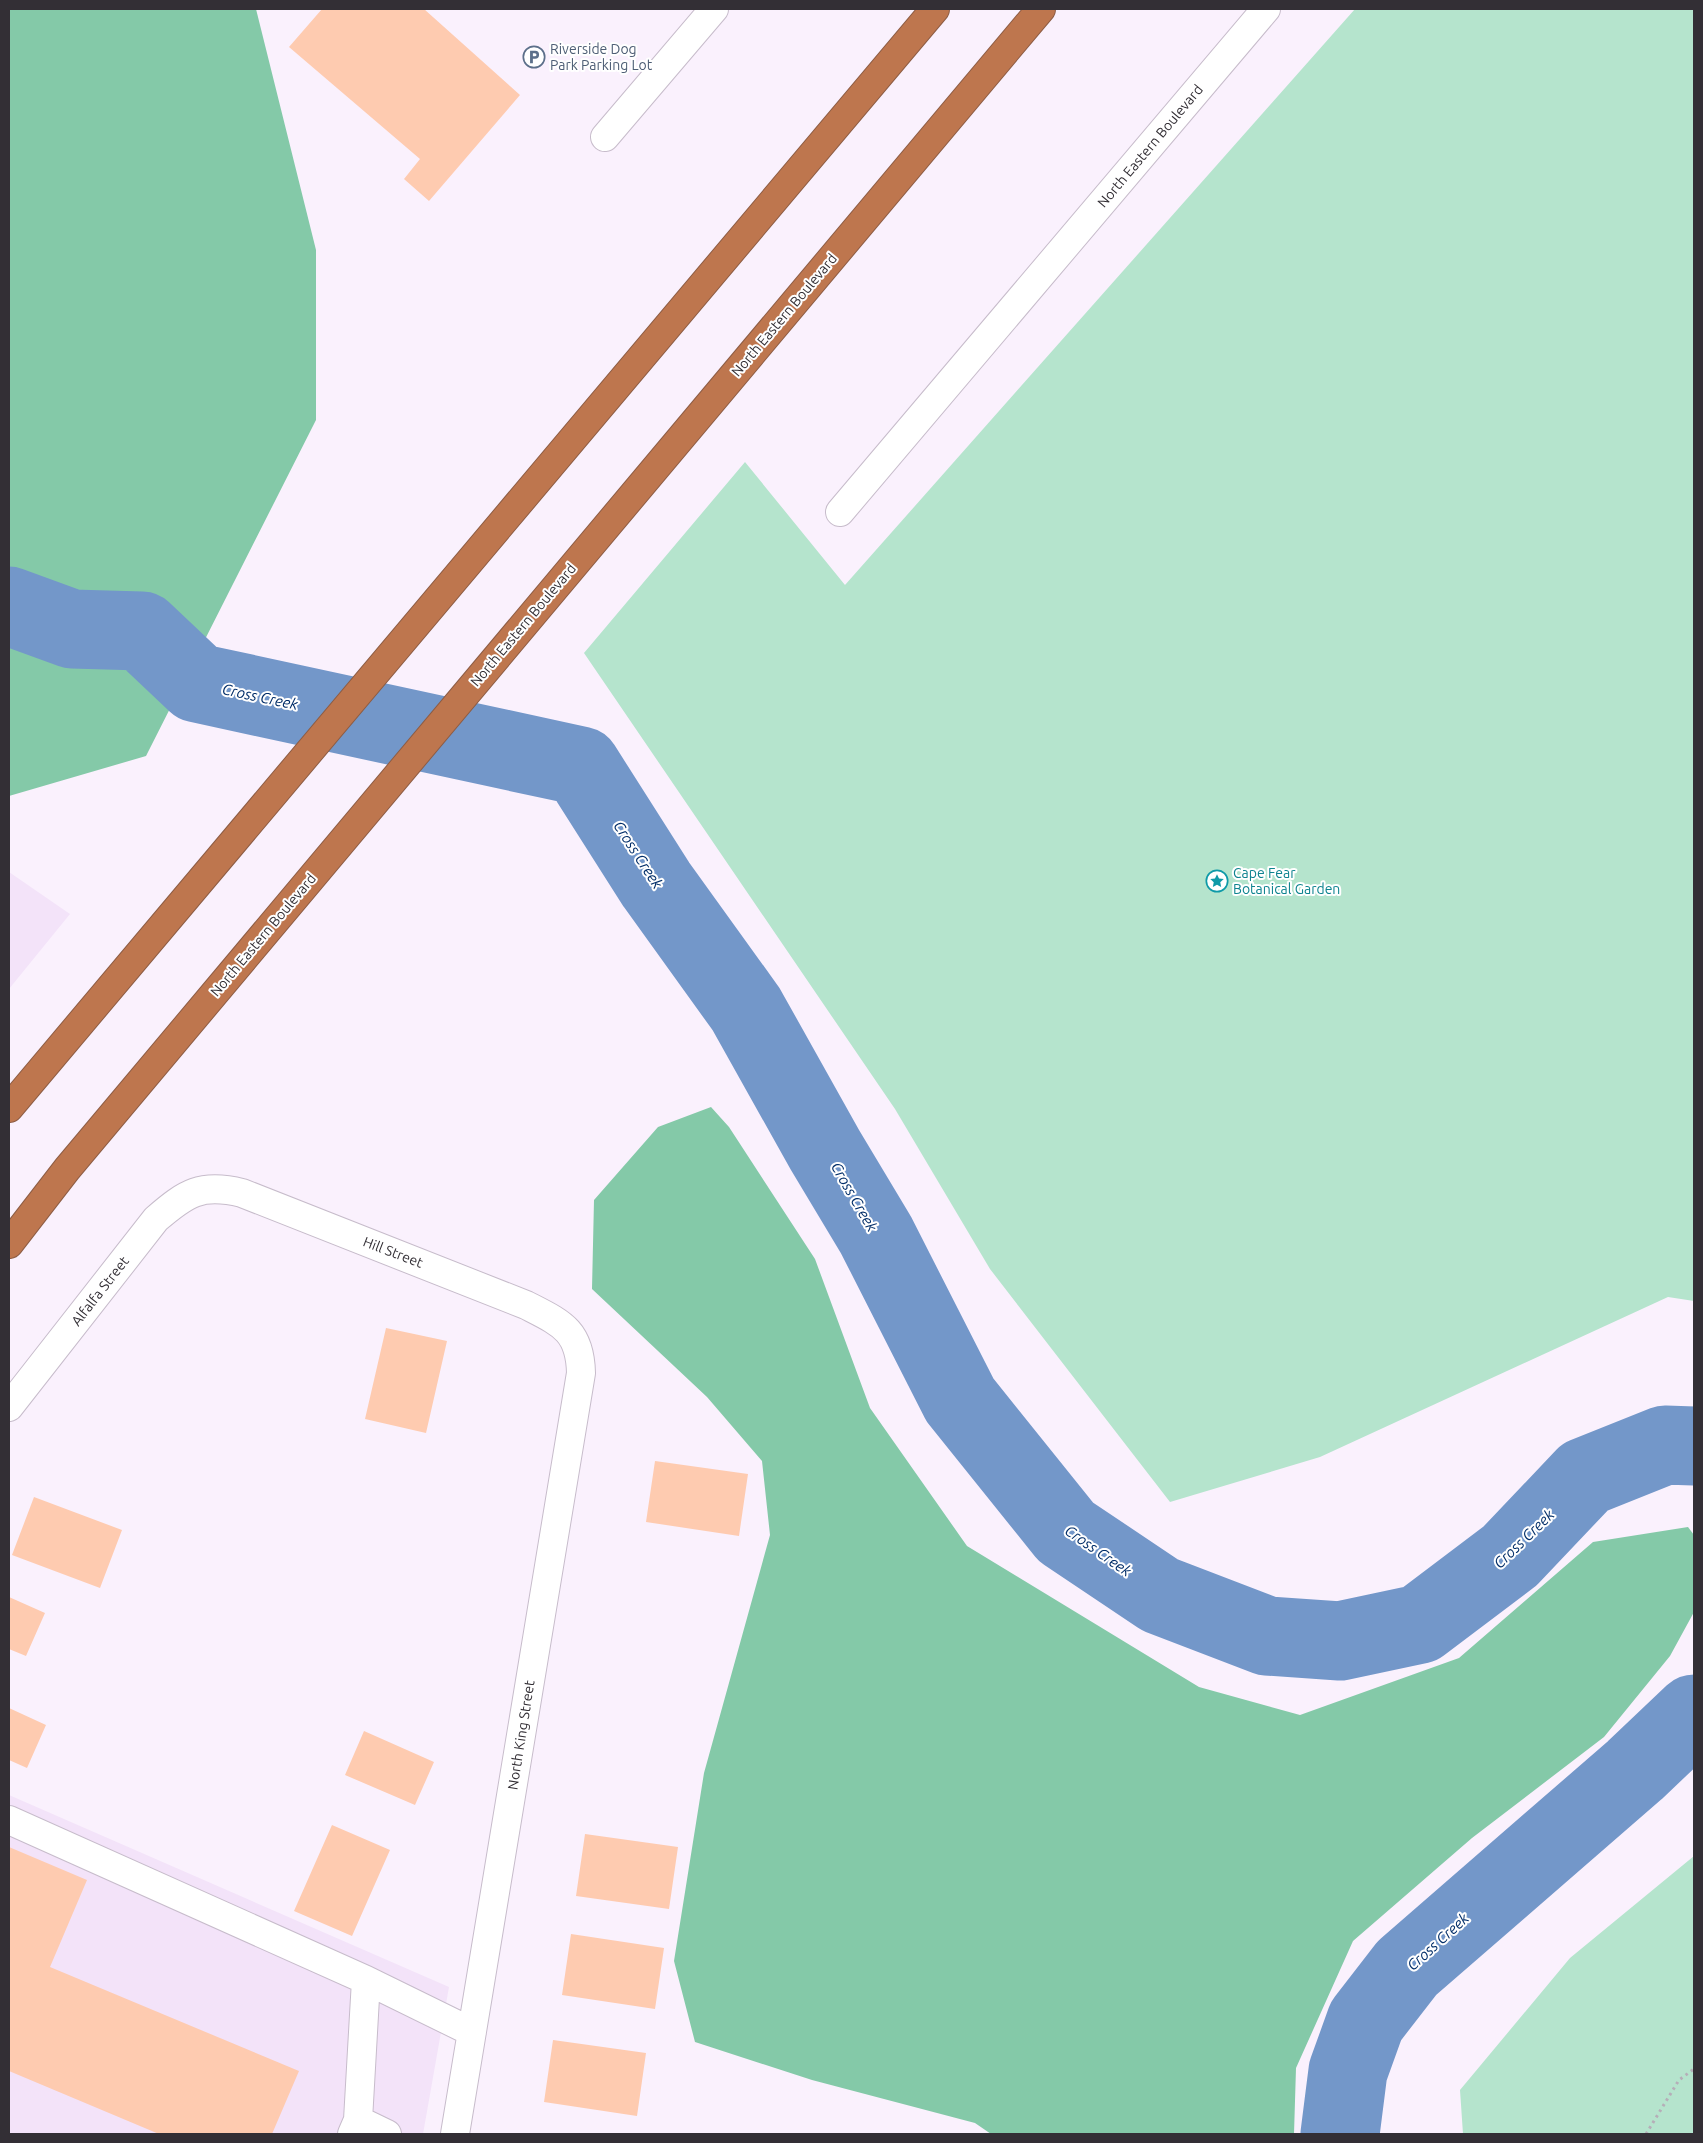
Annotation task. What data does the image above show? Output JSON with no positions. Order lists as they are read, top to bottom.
{
  "streets": {
    "highway": ["North Eastern Boulevard"],
    "street": ["Hill Street", "Alfalfa Street", "North King Street"]
  },
  "crossings": [
    ["Hill Street", "Alfalfa Street"],
    ["Hill Street", "North King Street"]
  ],
  "water": ["Cross Creek"],
  "places": {
    "parking": ["Riverside Dog Park Parking Lot"],
    "place": ["Cape Fear Botanical Garden"]
  }
}
